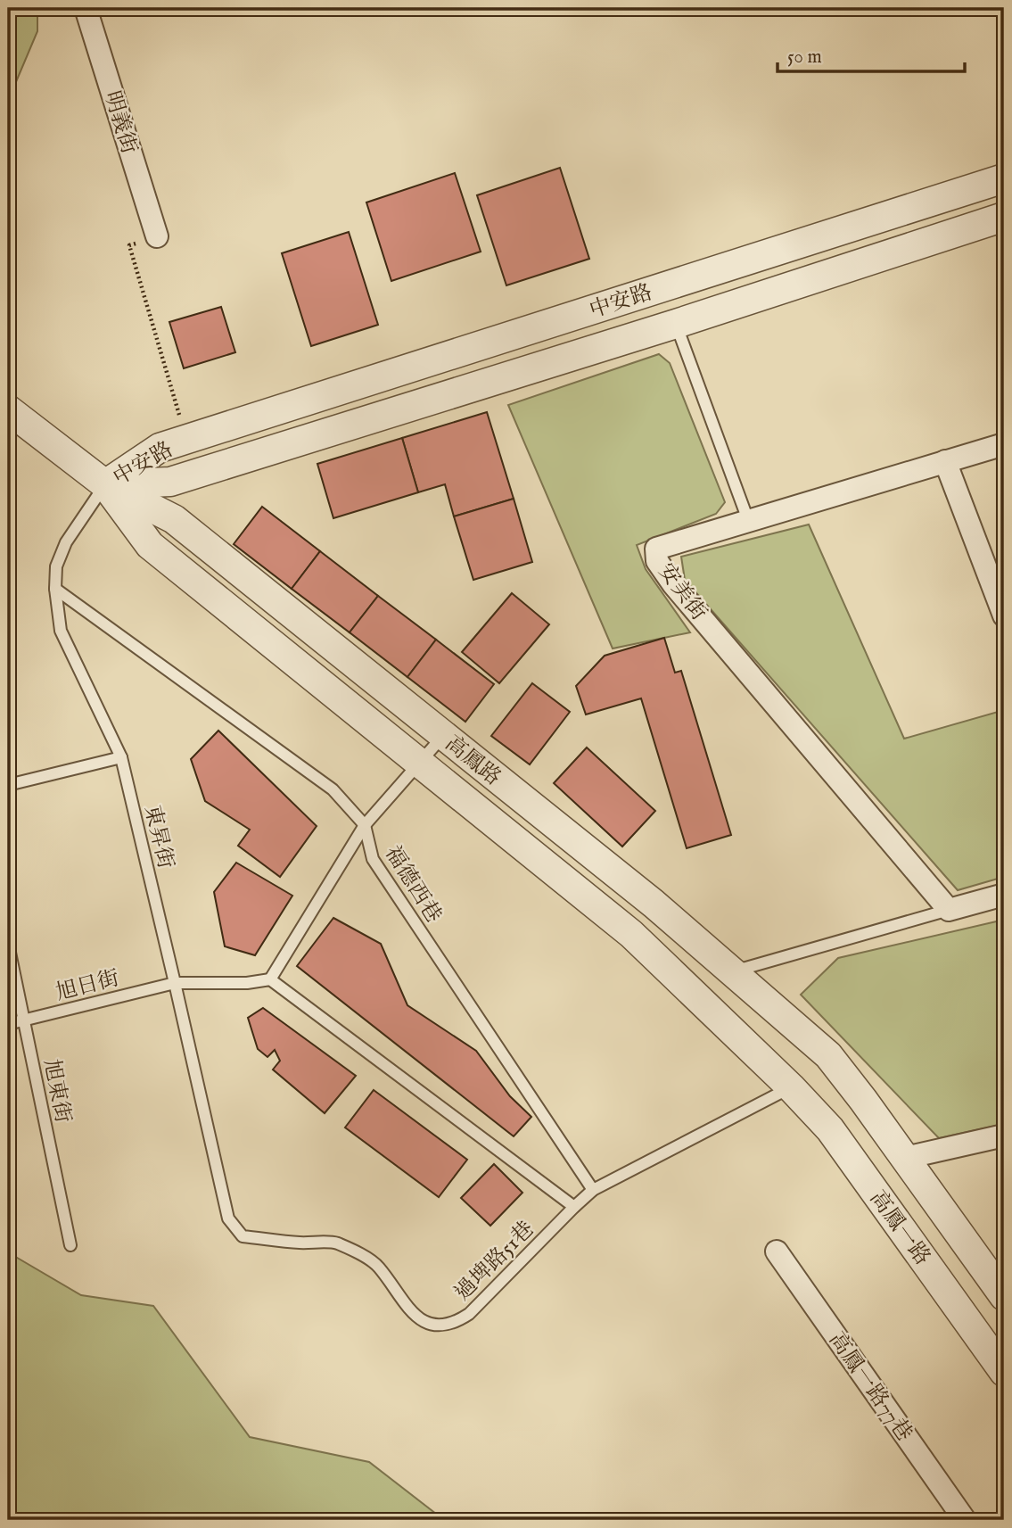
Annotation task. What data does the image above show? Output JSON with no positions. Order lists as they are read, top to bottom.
{
  "streets": {
    "street": [
      "明義街",
      "中安路",
      "安美街",
      "高鳳路",
      "高鳳一路",
      "高鳳一路77巷"
    ],
    "lane": [
      "東昇街",
      "福德西巷",
      "旭日街",
      "旭東街",
      "過埤路51巷"
    ]
  },
  "crossings": [
    ["中安路", "高鳳路"],
    ["中安路", "東昇街"],
    ["高鳳路", "東昇街"],
    ["高鳳路", "高鳳一路"],
    ["高鳳路", "過埤路51巷"],
    ["東昇街", "福德西巷"],
    ["東昇街", "旭日街"],
    ["東昇街", "過埤路51巷"],
    ["福德西巷", "過埤路51巷"],
    ["旭日街", "旭東街"],
    ["高鳳一路", "過埤路51巷"]
  ],
  "scale_bar": "50 m"
}
